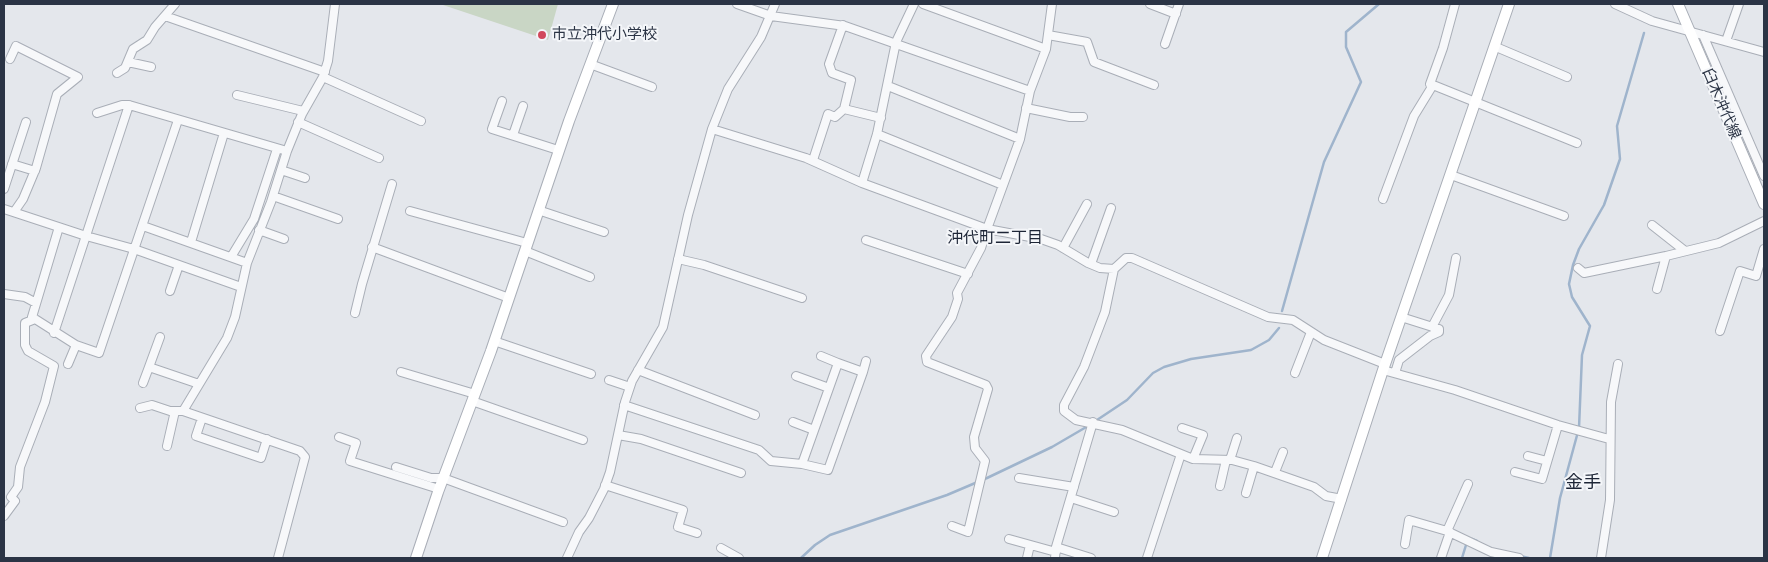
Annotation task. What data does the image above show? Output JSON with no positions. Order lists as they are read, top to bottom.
{
  "streets": {
    "street": ["臼木沖代線"]
  },
  "districts": ["沖代町二丁目", "金手"],
  "places": ["市立沖代小学校"]
}
